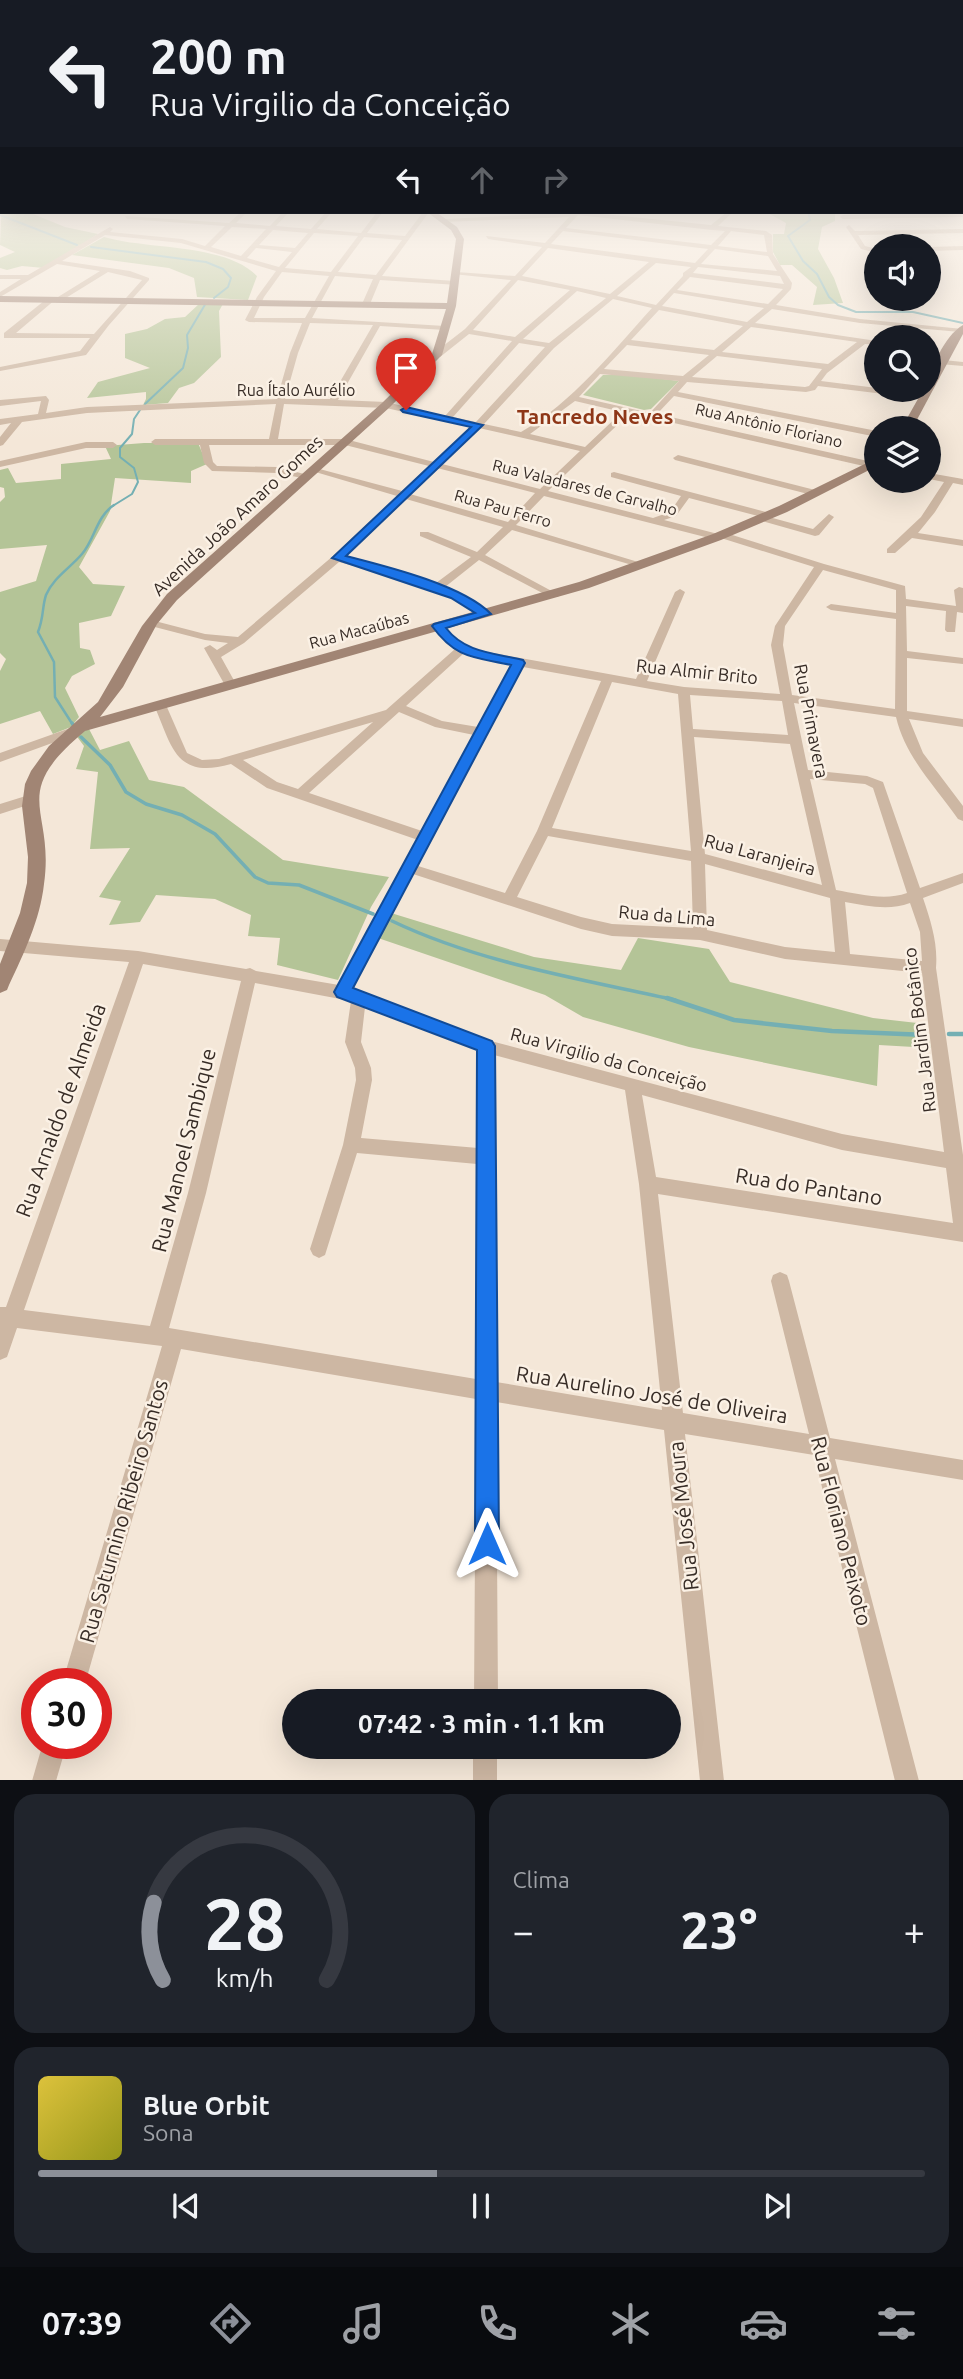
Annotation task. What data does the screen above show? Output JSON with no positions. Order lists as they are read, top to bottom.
{
  "streets": {
    "street": [
      "Rua Ítalo Aurélio",
      "Rua Antônio Floriano",
      "Rua Valadares de Carvalho",
      "Rua Pau Ferro",
      "Avenida João Amaro Gomes",
      "Rua Macaúbas",
      "Rua Almir Brito",
      "Rua Primavera",
      "Rua Laranjeira",
      "Rua da Lima",
      "Rua Jardim Botânico",
      "Rua Virgilio da Conceição",
      "Rua Arnaldo de Almeida",
      "Rua Manoel Sambique",
      "Rua do Pantano",
      "Rua Aurelino José de Oliveira",
      "Rua Saturnino Ribeiro Santos",
      "Rua José Moura",
      "Rua Floriano Peixoto"
    ]
  },
  "crossings": [
    ["Rua Ítalo Aurélio", "Avenida João Amaro Gomes"],
    ["Rua Valadares de Carvalho", "Rua Pau Ferro"],
    ["Rua Valadares de Carvalho", "Avenida João Amaro Gomes"],
    ["Rua Valadares de Carvalho", "Rua Macaúbas"],
    ["Rua Valadares de Carvalho", "Rua Primavera"],
    ["Rua Pau Ferro", "Avenida João Amaro Gomes"],
    ["Rua Pau Ferro", "Rua Macaúbas"],
    ["Avenida João Amaro Gomes", "Rua Macaúbas"],
    ["Avenida João Amaro Gomes", "Rua Virgilio da Conceição"],
    ["Rua Almir Brito", "Rua Primavera"],
    ["Rua Primavera", "Rua Laranjeira"],
    ["Rua Primavera", "Rua da Lima"],
    ["Rua Primavera", "Rua Jardim Botânico"],
    ["Rua Laranjeira", "Rua Jardim Botânico"],
    ["Rua da Lima", "Rua Jardim Botânico"],
    ["Rua Jardim Botânico", "Rua Virgilio da Conceição"],
    ["Rua Jardim Botânico", "Rua do Pantano"],
    ["Rua Virgilio da Conceição", "Rua Arnaldo de Almeida"],
    ["Rua Virgilio da Conceição", "Rua Manoel Sambique"],
    ["Rua Virgilio da Conceição", "Rua José Moura"],
    ["Rua Arnaldo de Almeida", "Rua Aurelino José de Oliveira"],
    ["Rua Manoel Sambique", "Rua Aurelino José de Oliveira"],
    ["Rua Manoel Sambique", "Rua Saturnino Ribeiro Santos"],
    ["Rua do Pantano", "Rua José Moura"],
    ["Rua Aurelino José de Oliveira", "Rua Saturnino Ribeiro Santos"],
    ["Rua Aurelino José de Oliveira", "Rua José Moura"],
    ["Rua Aurelino José de Oliveira", "Rua Floriano Peixoto"]
  ],
  "districts": ["Tancredo Neves"],
  "page": {
    "turn": ["200 m", "Rua Virgilio da Conceição"],
    "limit": "30",
    "trip": "07:42 · 3 min · 1.1 km",
    "tile": "Clima",
    "heat": ["−", "23°", "+"],
    "song": ["Blue Orbit", "Sona"],
    "tabs": "07:39",
    "gauge": ["28", "km/h"]
  }
}
